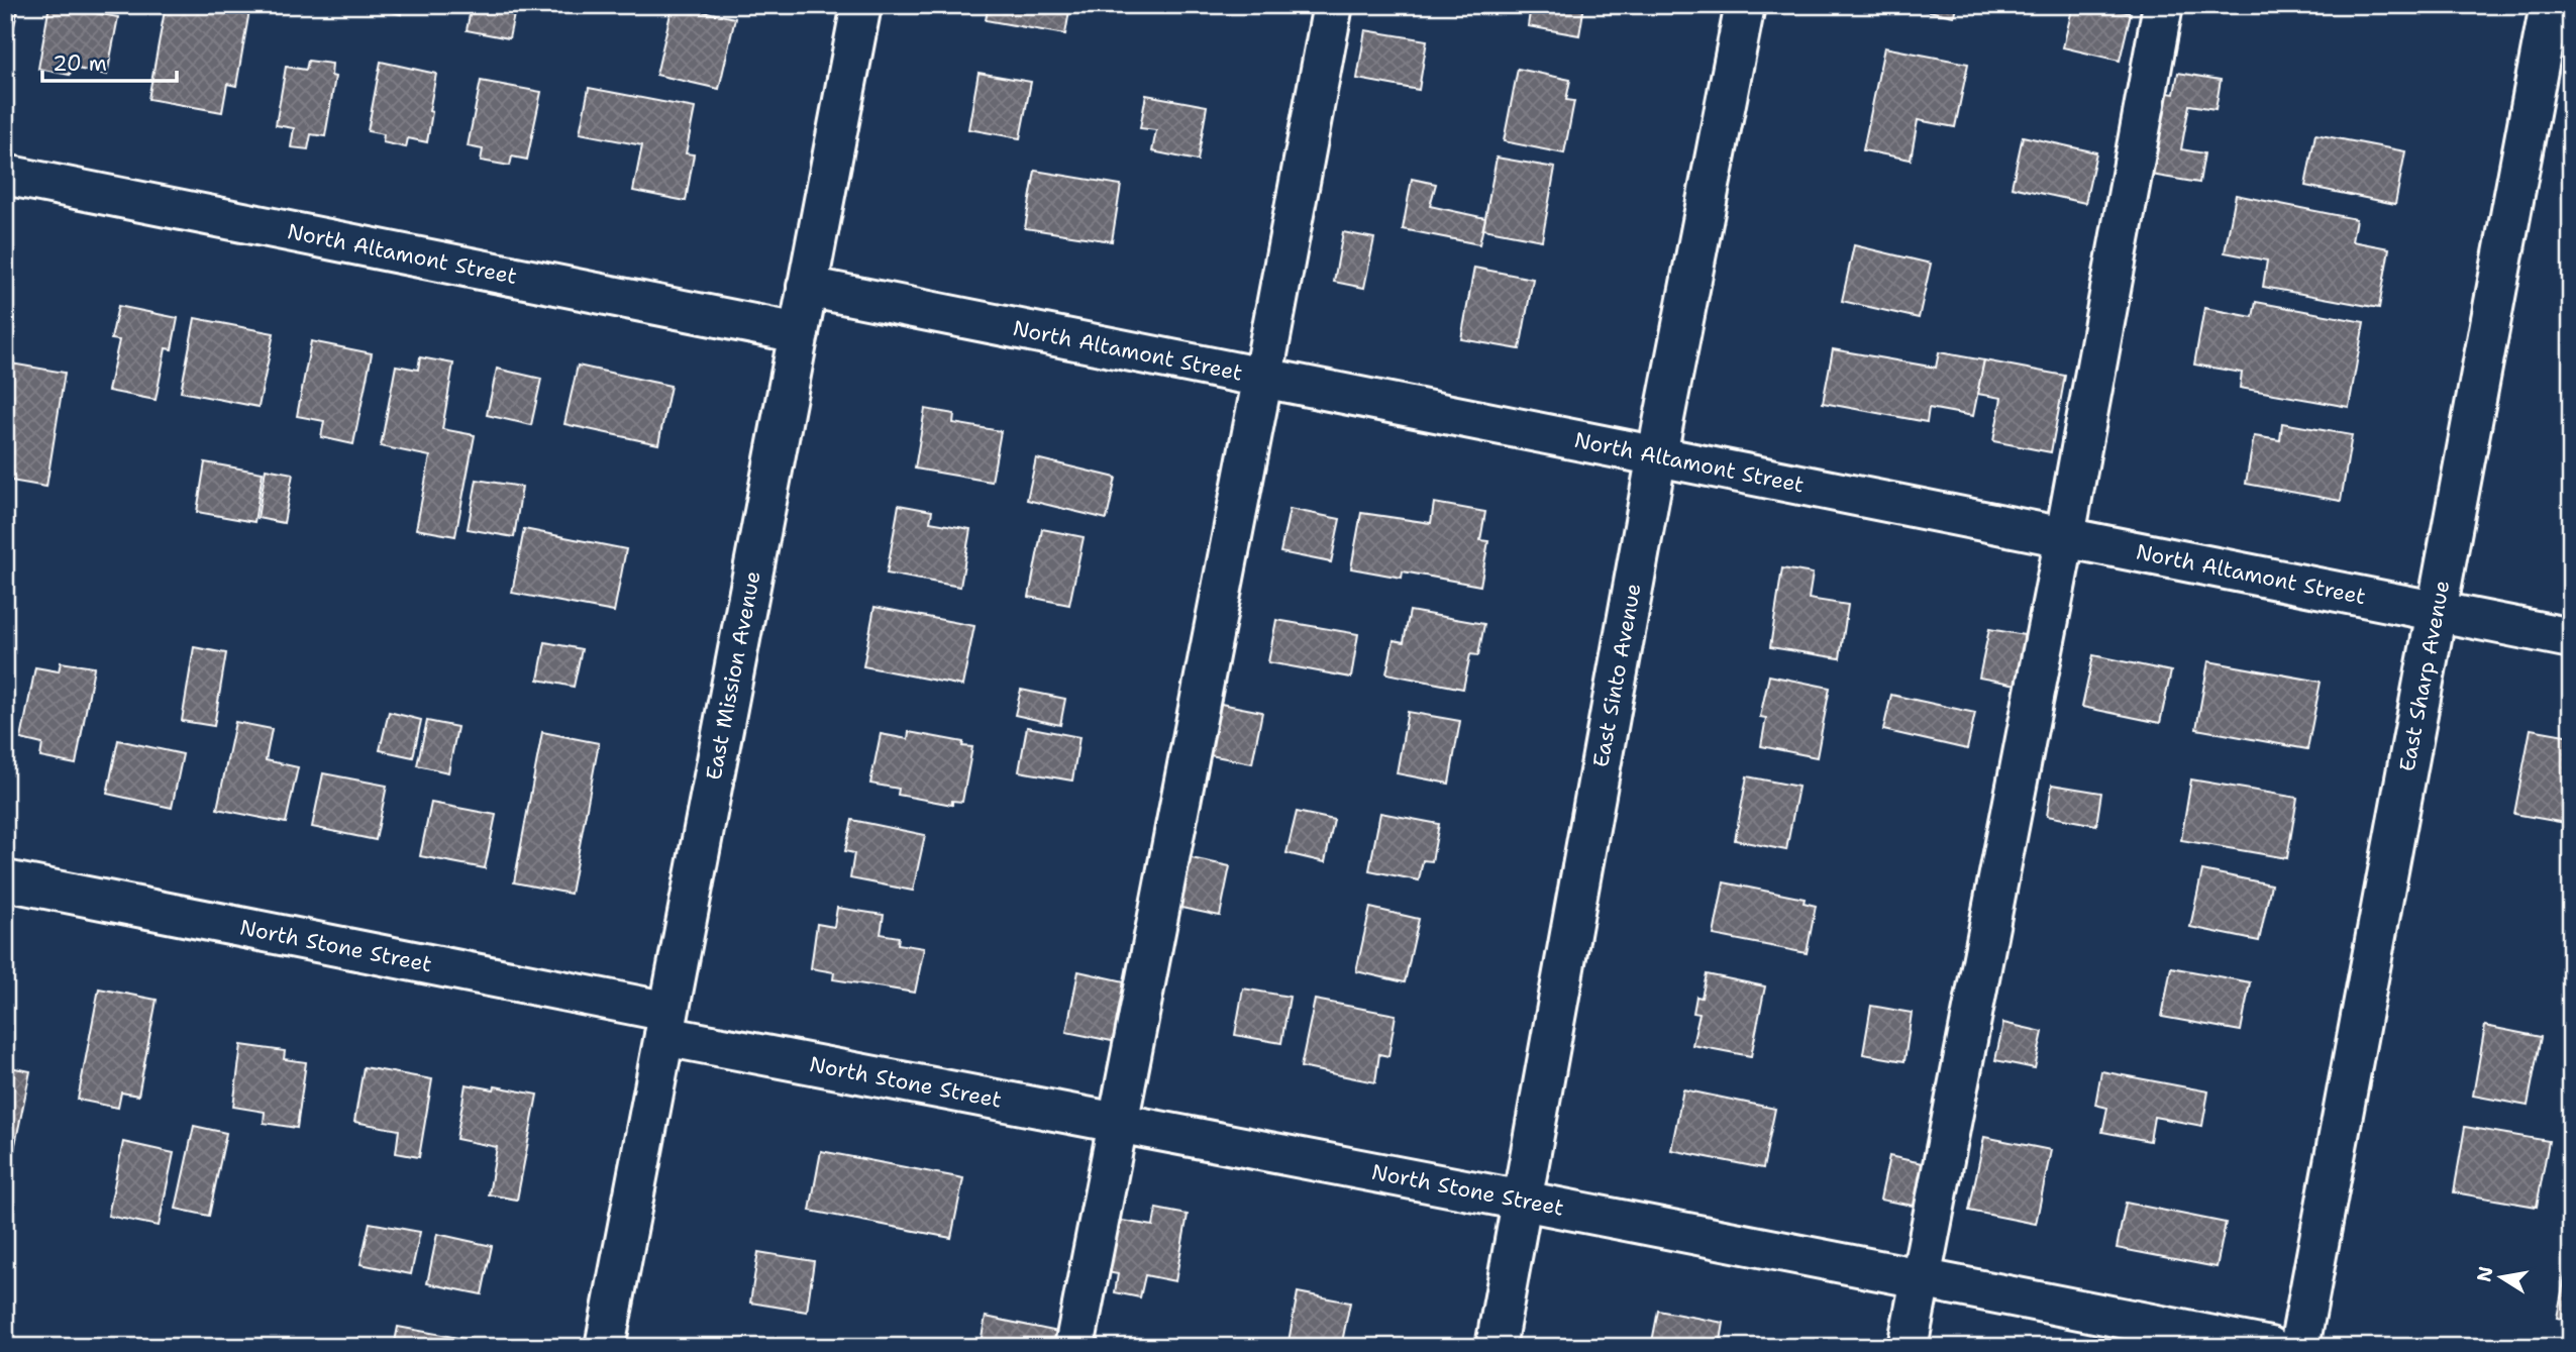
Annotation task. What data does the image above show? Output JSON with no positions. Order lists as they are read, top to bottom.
{
  "streets": {
    "street": [
      "North Altamont Street",
      "East Mission Avenue",
      "East Sinto Avenue",
      "East Sharp Avenue",
      "North Stone Street"
    ]
  },
  "crossings": [
    ["North Altamont Street", "East Mission Avenue"],
    ["North Altamont Street", "East Sinto Avenue"],
    ["North Altamont Street", "East Sharp Avenue"],
    ["East Mission Avenue", "North Stone Street"],
    ["East Sinto Avenue", "North Stone Street"]
  ],
  "scale_bar": "20 m",
  "north": "left"
}
